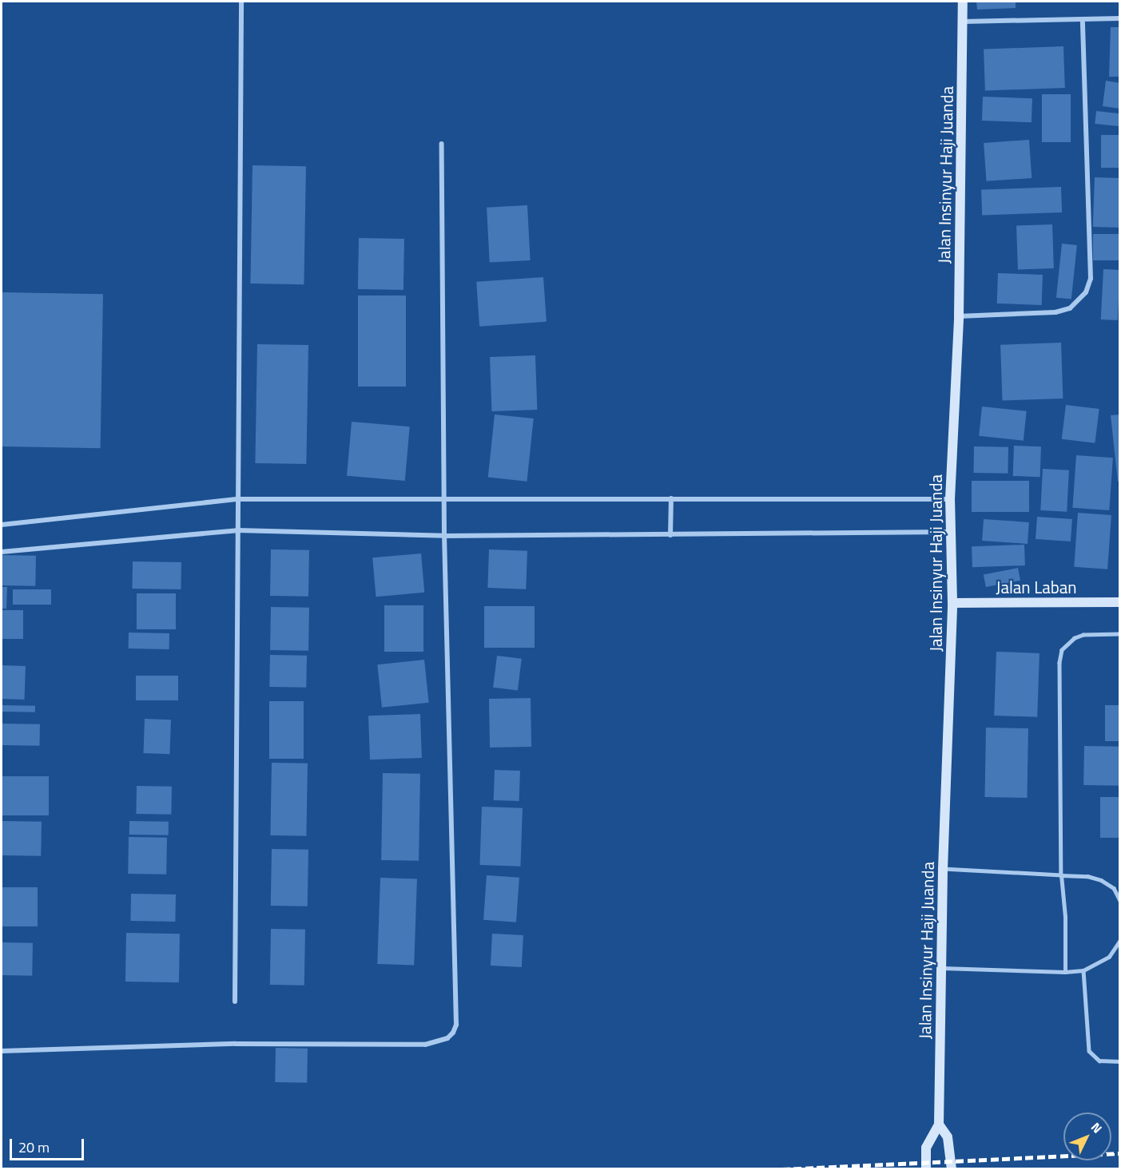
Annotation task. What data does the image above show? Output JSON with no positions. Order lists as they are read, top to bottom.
{
  "streets": {
    "street": ["Jalan Insinyur Haji Juanda", "Jalan Laban"]
  },
  "crossings": [
    ["Jalan Insinyur Haji Juanda", "Jalan Laban"]
  ],
  "scale_bar": "20 m",
  "north": "top right"
}
